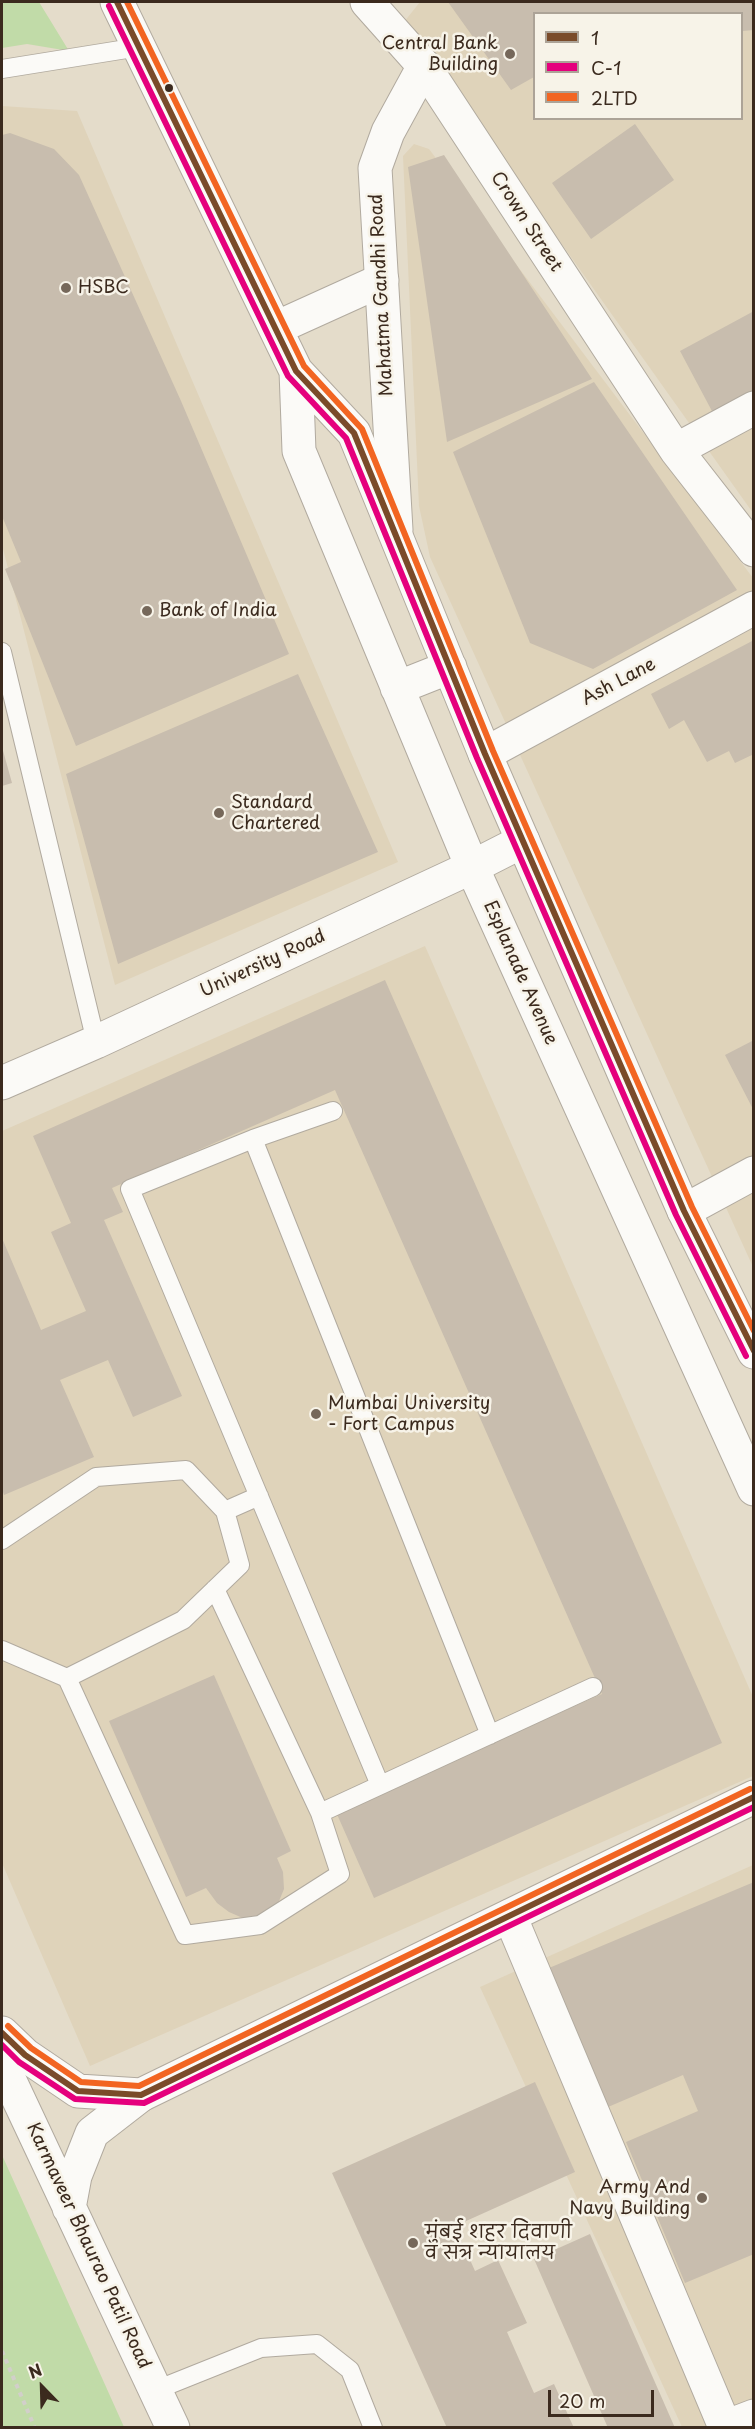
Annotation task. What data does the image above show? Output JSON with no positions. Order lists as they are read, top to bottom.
{
  "streets": {
    "main road": [
      "Crown Street",
      "Mahatma Gandhi Road",
      "Ash Lane",
      "University Road",
      "Esplanade Avenue",
      "Karmaveer Bhaurao Patil Road"
    ]
  },
  "crossings": [
    ["Crown Street", "Mahatma Gandhi Road"],
    ["University Road", "Esplanade Avenue"]
  ],
  "places": [
    "Central Bank Building",
    "HSBC",
    "Bank of India",
    "Standard Chartered",
    "Mumbai University - Fort Campus",
    "Army And Navy Building",
    "मुंबई शहर दिवाणी व सत्र न्यायालय"
  ],
  "lines": ["transit line 1", "transit line 2LTD", "transit line C-1"],
  "legend": ["1", "C-1", "2LTD"],
  "scale_bar": "20 m",
  "north": "top left"
}
